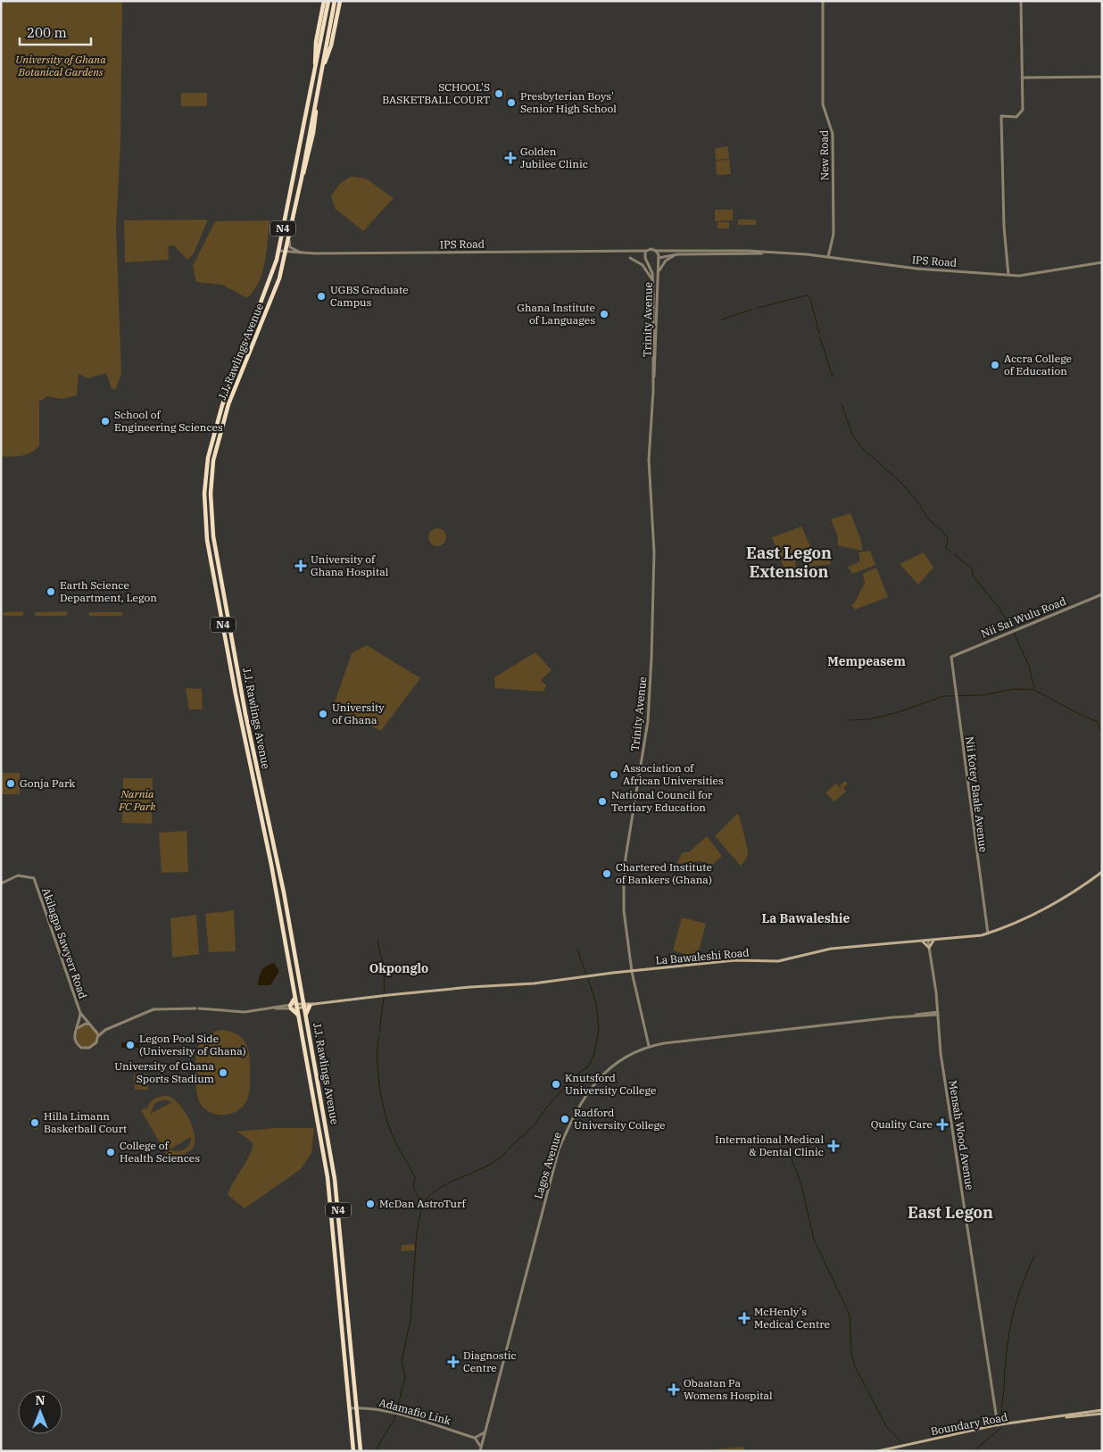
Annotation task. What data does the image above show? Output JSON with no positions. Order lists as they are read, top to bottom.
{
  "streets": {
    "highway": ["N4", "J.J. Rawlings Avenue"],
    "main road": ["La Bawaleshi Road", "Boundary Road"],
    "street": [
      "New Road",
      "IPS Road",
      "Trinity Avenue",
      "Nii Sai Wulu Road",
      "Nii Kotey Baale Avenue",
      "Akilagpa Sawyerr Road",
      "Mensah Wood Avenue",
      "Lagos Avenue",
      "Adamafio Link"
    ]
  },
  "crossings": [
    ["New Road", "IPS Road"],
    ["IPS Road", "Trinity Avenue"],
    ["IPS Road", "J.J. Rawlings Avenue"],
    ["Trinity Avenue", "La Bawaleshi Road"],
    ["Trinity Avenue", "Lagos Avenue"],
    ["J.J. Rawlings Avenue", "La Bawaleshi Road"],
    ["J.J. Rawlings Avenue", "Adamafio Link"],
    ["Nii Sai Wulu Road", "Nii Kotey Baale Avenue"],
    ["Nii Kotey Baale Avenue", "La Bawaleshi Road"],
    ["La Bawaleshi Road", "Mensah Wood Avenue"],
    ["Mensah Wood Avenue", "Lagos Avenue"],
    ["Mensah Wood Avenue", "Boundary Road"]
  ],
  "districts": [
    "East Legon Extension",
    "Mempeasem",
    "La Bawaleshie",
    "Okponglo",
    "East Legon"
  ],
  "parks": ["University of Ghana Botanical Gardens", "Narnia FC Park"],
  "places": {
    "other": [
      "SCHOOL'S BASKETBALL COURT",
      "Presbyterian Boys' Senior High School",
      "UGBS Graduate Campus",
      "Ghana Institute of Languages",
      "Accra College of Education",
      "School of Engineering Sciences",
      "Earth Science Department, Legon",
      "University of Ghana",
      "Association of African Universities",
      "Gonja Park",
      "National Council for Tertiary Education",
      "Chartered Institute of Bankers (Ghana)",
      "Legon Pool Side (University of Ghana)",
      "University of Ghana Sports Stadium",
      "Knutsford University College",
      "Radford University College",
      "Hilla Limann Basketball Court",
      "College of Health Sciences",
      "McDan AstroTurf"
    ],
    "health": [
      "Golden Jubilee Clinic",
      "University of Ghana Hospital",
      "Quality Care",
      "International Medical & Dental Clinic",
      "McHenly's Medical Centre",
      "Diagnostic Centre",
      "Obaatan Pa Womens Hospital"
    ]
  },
  "scale_bar": "200 m",
  "north": "top"
}
